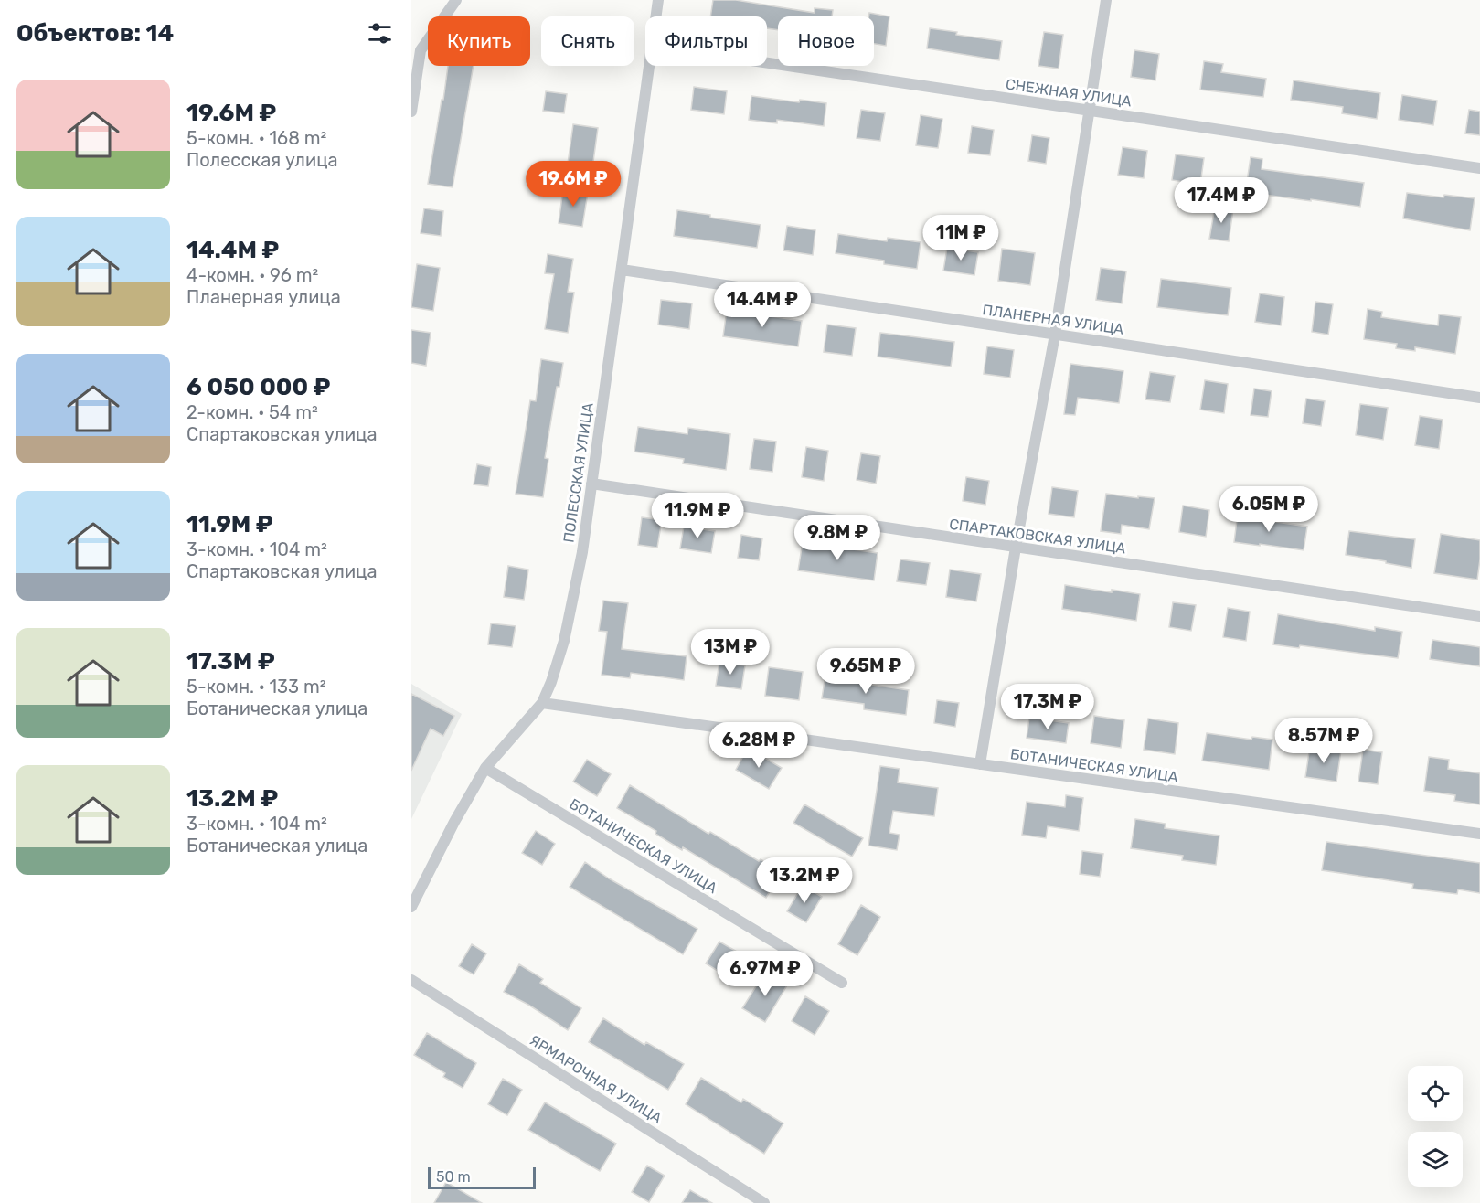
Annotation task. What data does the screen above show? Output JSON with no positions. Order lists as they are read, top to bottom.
{
  "streets": {
    "street": [
      "СНЕЖНАЯ УЛИЦА",
      "ПЛАНЕРНАЯ УЛИЦА",
      "ПОЛЕССКАЯ УЛИЦА",
      "СПАРТАКОВСКАЯ УЛИЦА",
      "БОТАНИЧЕСКАЯ УЛИЦА",
      "ЯРМАРОЧНАЯ УЛИЦА"
    ]
  },
  "crossings": [
    ["ПЛАНЕРНАЯ УЛИЦА", "ПОЛЕССКАЯ УЛИЦА"],
    ["ПОЛЕССКАЯ УЛИЦА", "СПАРТАКОВСКАЯ УЛИЦА"],
    ["ПОЛЕССКАЯ УЛИЦА", "БОТАНИЧЕСКАЯ УЛИЦА"]
  ],
  "scale_bar": "50 m",
  "page": {
    "heading": "Объектов: 14",
    "chip": [
      "Купить",
      "Снять",
      "Фильтры",
      "Новое"
    ],
    "list": [
      {
        "name": "19.6M ₽",
        "note": "5-комн. · 168 m² · Полесская улица"
      },
      {
        "name": "14.4M ₽",
        "note": "4-комн. · 96 m² · Планерная улица"
      },
      {
        "name": "6 050 000 ₽",
        "note": "2-комн. · 54 m² · Спартаковская улица"
      },
      {
        "name": "11.9M ₽",
        "note": "3-комн. · 104 m² · Спартаковская улица"
      },
      {
        "name": "17.3M ₽",
        "note": "5-комн. · 133 m² · Ботаническая улица"
      },
      {
        "name": "13.2M ₽",
        "note": "3-комн. · 104 m² · Ботаническая улица"
      }
    ],
    "price": [
      "19.6M ₽",
      "17.4M ₽",
      "11M ₽",
      "14.4M ₽",
      "6.05M ₽",
      "11.9M ₽",
      "9.8M ₽",
      "13M ₽",
      "9.65M ₽",
      "17.3M ₽",
      "8.57M ₽",
      "6.28M ₽",
      "13.2M ₽",
      "6.97M ₽"
    ],
    "scale": "50 m"
  }
}
